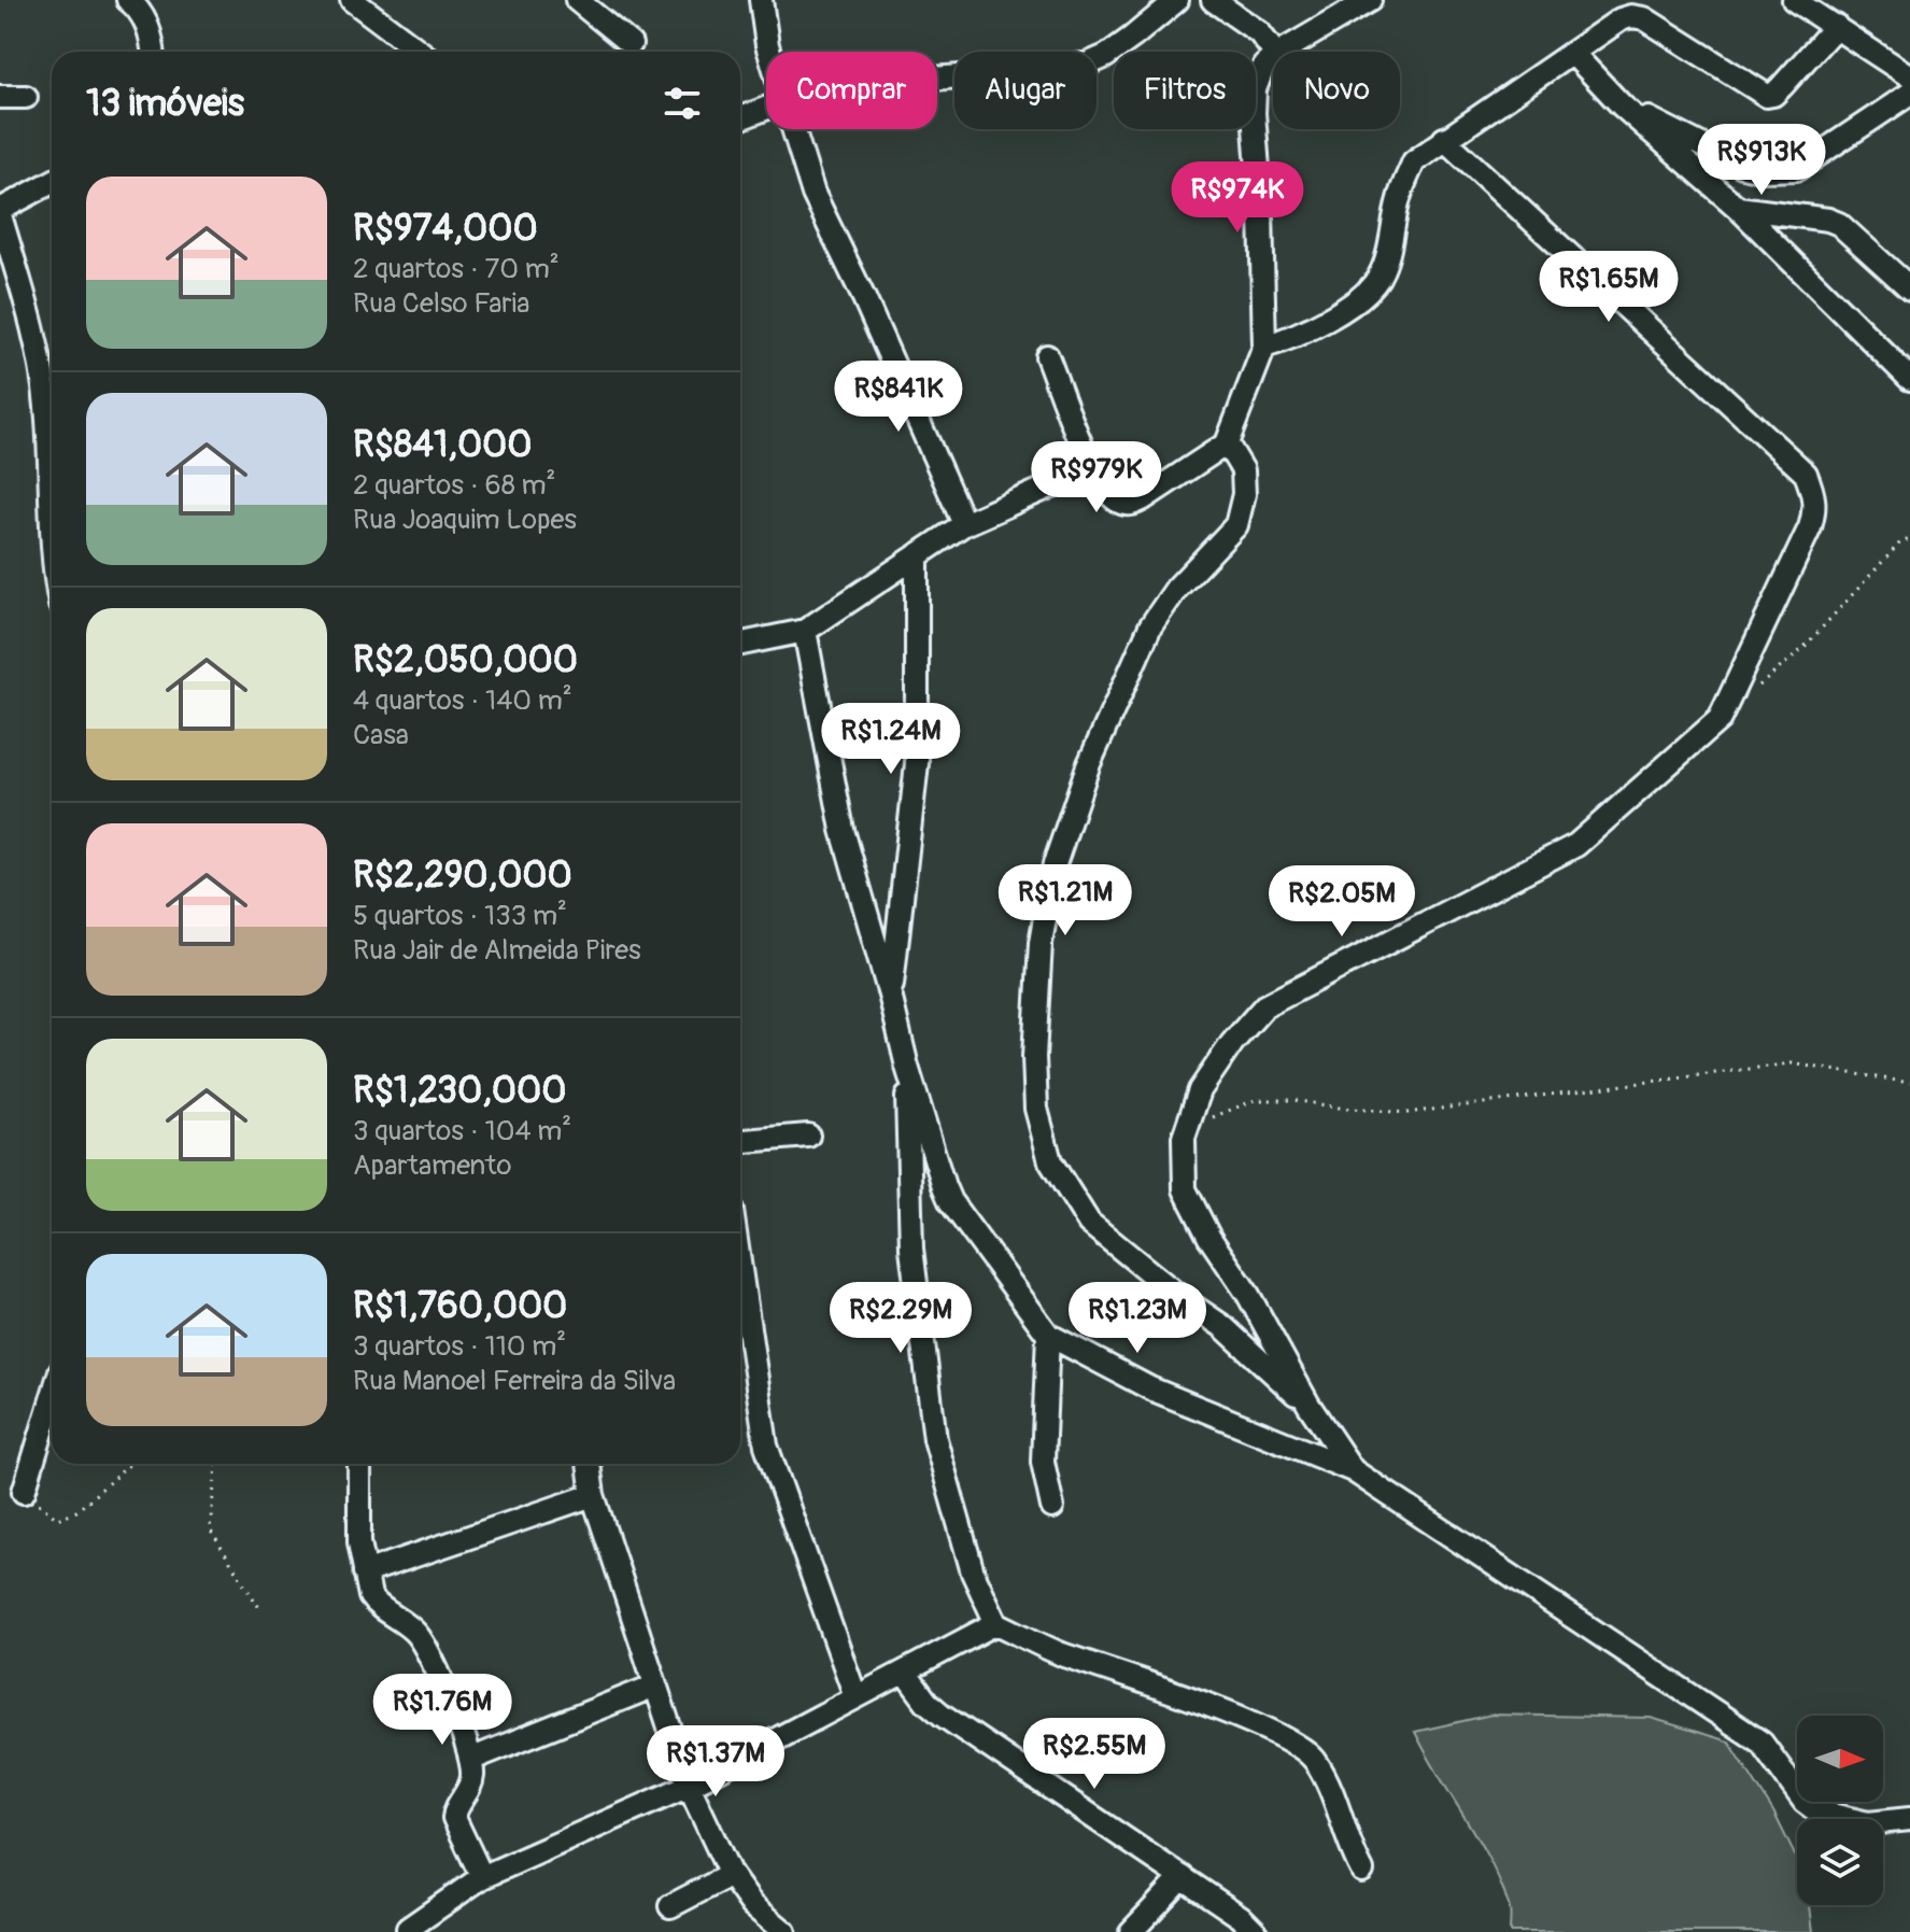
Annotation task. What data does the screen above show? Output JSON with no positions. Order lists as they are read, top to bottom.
{
  "north": "right",
  "page": {
    "chip": [
      "Comprar",
      "Alugar",
      "Filtros",
      "Novo"
    ],
    "heading": "13 imóveis",
    "price": [
      "R$913K",
      "R$974K",
      "R$1.65M",
      "R$841K",
      "R$979K",
      "R$1.24M",
      "R$1.21M",
      "R$2.05M",
      "R$2.29M",
      "R$1.23M",
      "R$1.76M",
      "R$2.55M",
      "R$1.37M"
    ],
    "list": [
      {
        "name": "R$974,000",
        "note": "2 quartos · 70 m² · Rua Celso Faria"
      },
      {
        "name": "R$841,000",
        "note": "2 quartos · 68 m² · Rua Joaquim Lopes"
      },
      {
        "name": "R$2,050,000",
        "note": "4 quartos · 140 m² · Casa"
      },
      {
        "name": "R$2,290,000",
        "note": "5 quartos · 133 m² · Rua Jair de Almeida Pires"
      },
      {
        "name": "R$1,230,000",
        "note": "3 quartos · 104 m² · Apartamento"
      },
      {
        "name": "R$1,760,000",
        "note": "3 quartos · 110 m² · Rua Manoel Ferreira da Silva"
      }
    ]
  }
}
